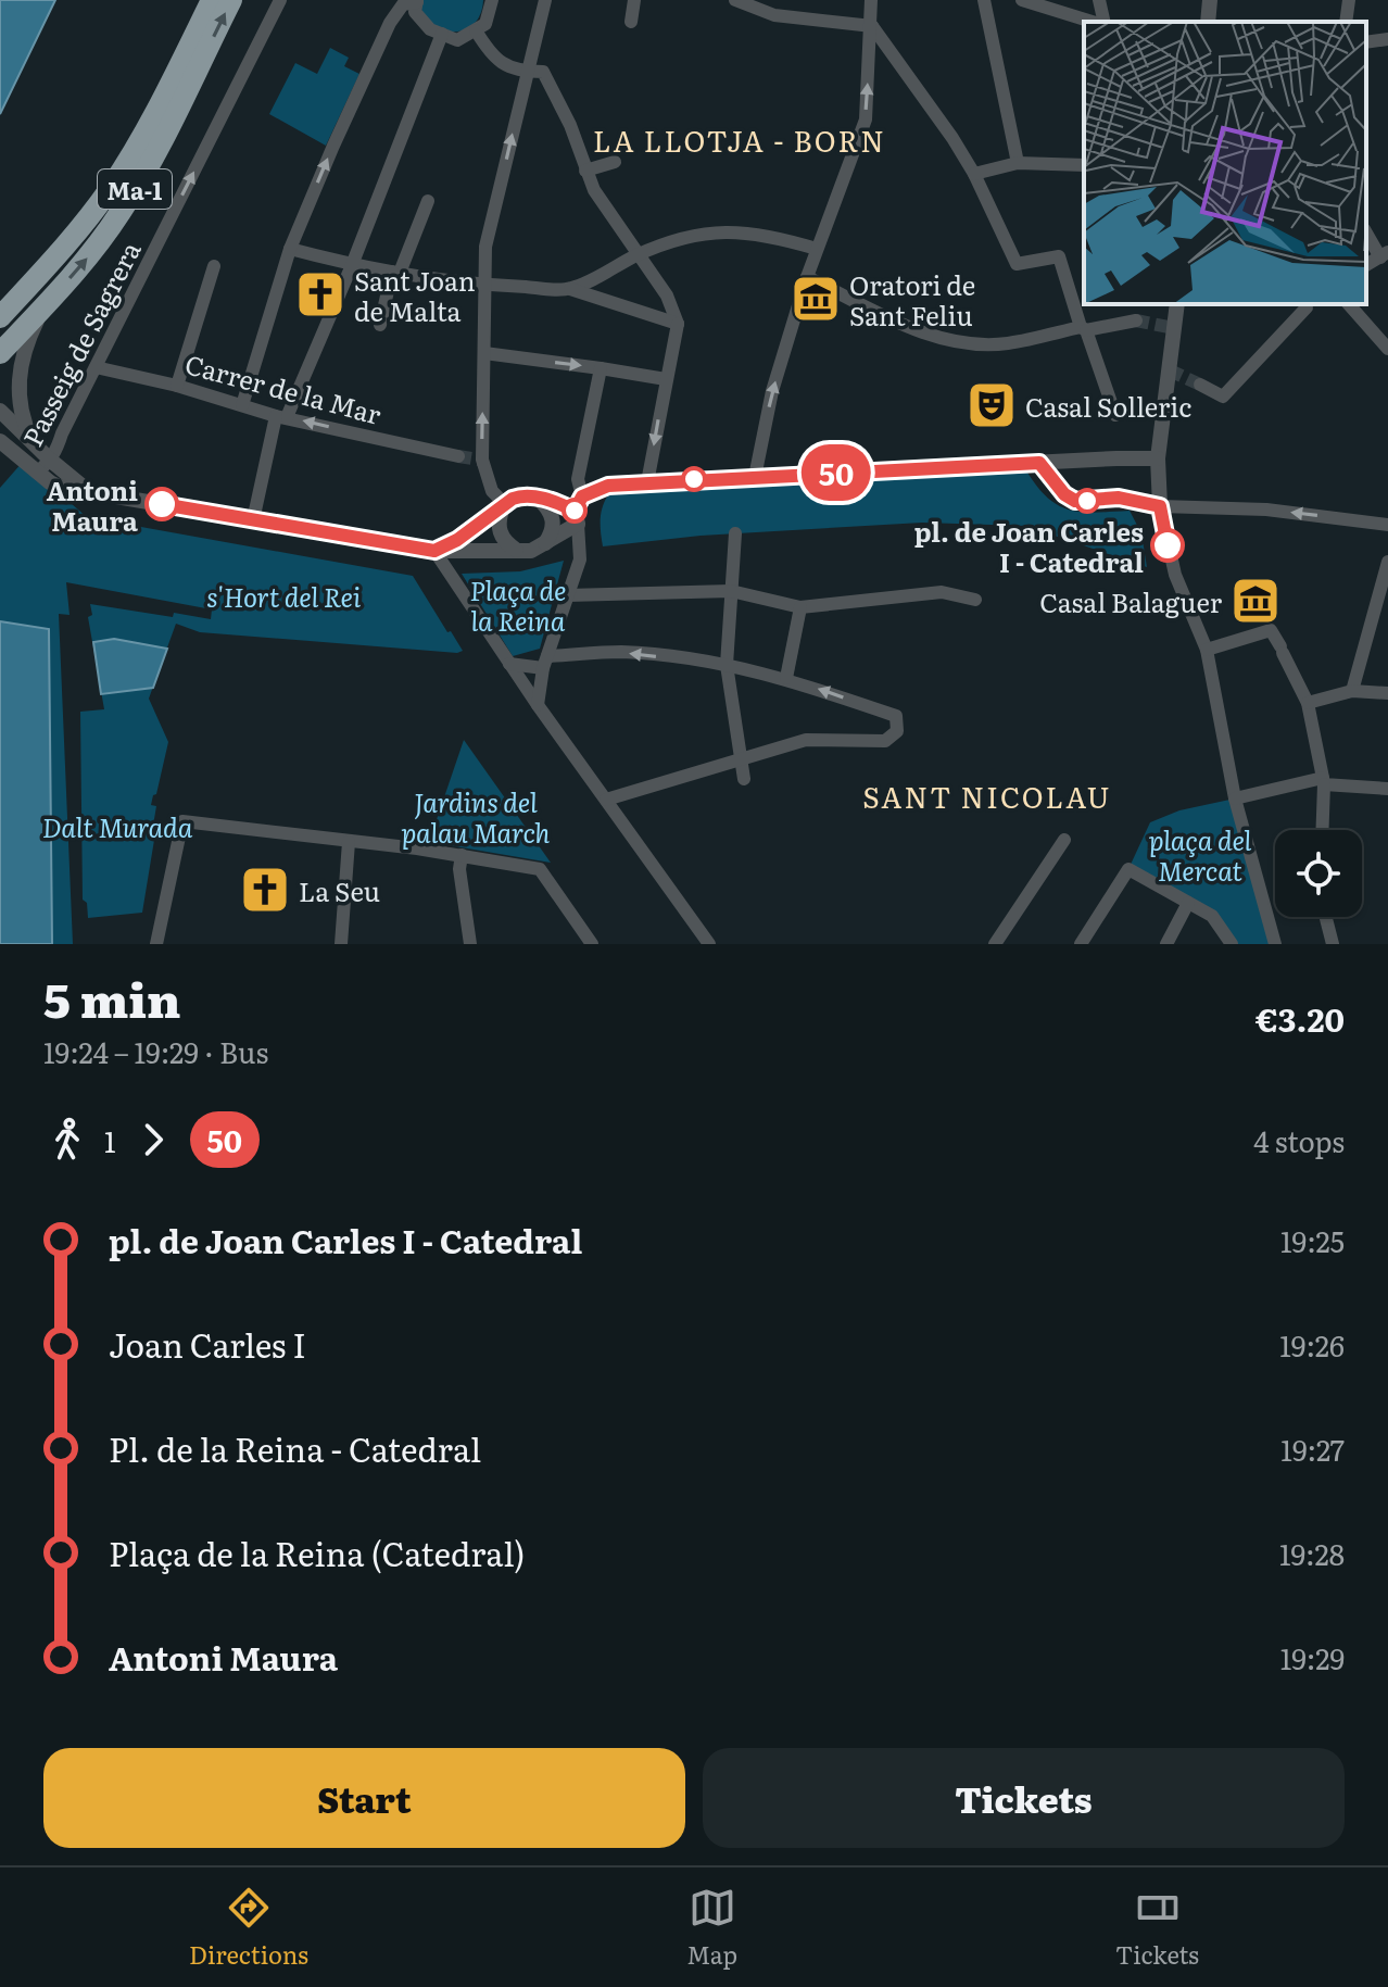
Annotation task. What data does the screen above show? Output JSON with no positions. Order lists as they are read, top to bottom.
{
  "streets": {
    "highway": ["Ma-1"],
    "street": ["Passeig de Sagrera", "Carrer de la Mar"]
  },
  "crossings": [
    ["Passeig de Sagrera", "Carrer de la Mar"]
  ],
  "districts": ["LA LLOTJA - BORN", "SANT NICOLAU"],
  "parks": [
    "Plaça de la Reina",
    "s'Hort del Rei",
    "Jardins del palau March",
    "Dalt Murada",
    "plaça del Mercat"
  ],
  "places": {
    "church": ["Sant Joan de Malta", "La Seu"],
    "museum": ["Oratori de Sant Feliu", "Casal Balaguer"],
    "theatre": ["Casal Solleric"],
    "other": ["Antoni Maura", "pl. de Joan Carles I - Catedral"]
  },
  "lines": ["bus line 50"],
  "page": {
    "on_map": "50",
    "heading": ["5 min", "19:24 – 19:29 · Bus", "€3.20"],
    "legs": ["1", "50", "4 stops"],
    "list": [
      {
        "name": "pl. de Joan Carles I - Catedral",
        "value": "19:25"
      },
      {
        "name": "Joan Carles I",
        "value": "19:26"
      },
      {
        "name": "Pl. de la Reina - Catedral",
        "value": "19:27"
      },
      {
        "name": "Plaça de la Reina (Catedral)",
        "value": "19:28"
      },
      {
        "name": "Antoni Maura",
        "value": "19:29"
      }
    ],
    "buttons": ["Start", "Tickets"],
    "tabs": ["Directions", "Map", "Tickets"]
  }
}
